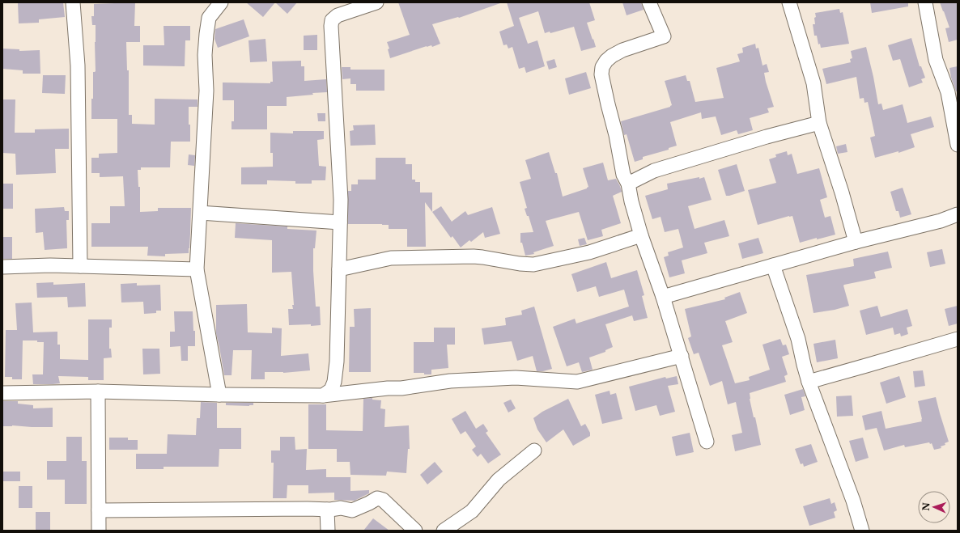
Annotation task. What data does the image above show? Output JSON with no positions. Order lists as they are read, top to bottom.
{
  "north": "left"
}
